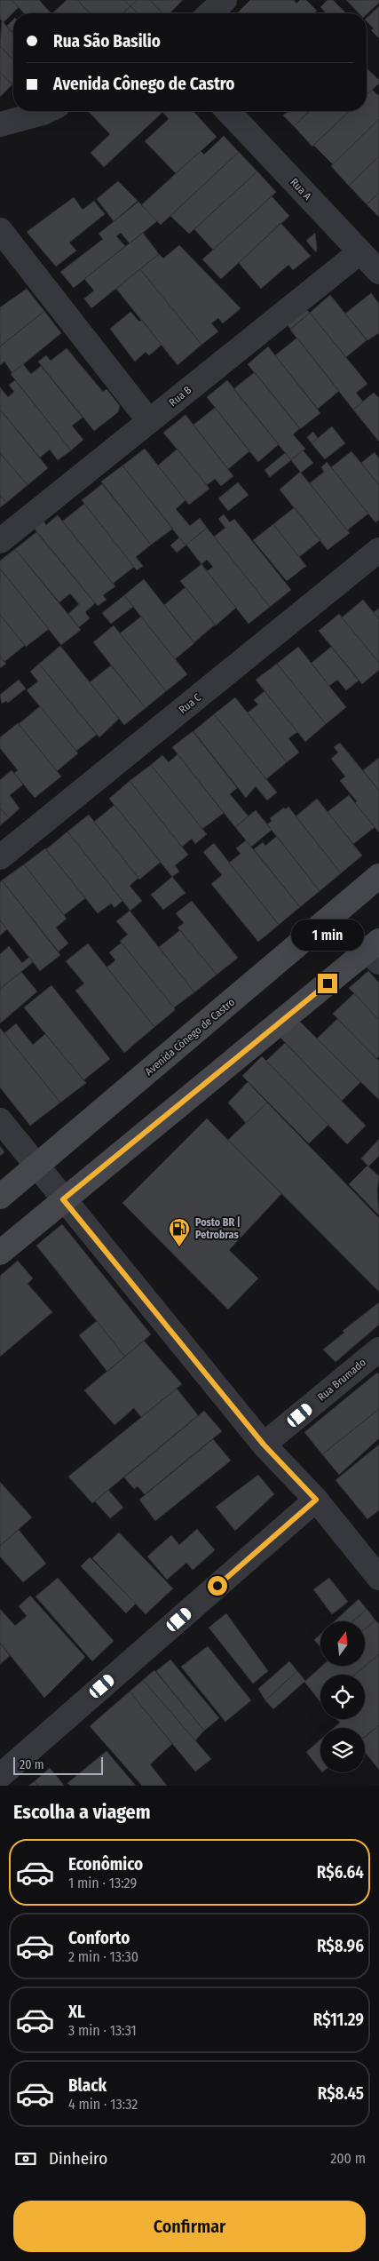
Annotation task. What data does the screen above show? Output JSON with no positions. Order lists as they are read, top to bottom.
{
  "streets": {
    "main road": ["Avenida Cônego de Castro"],
    "street": [
      "Rua A",
      "Rua B",
      "Rua C",
      "Rua Brumado"
    ]
  },
  "crossings": [
    ["Rua A", "Rua B"]
  ],
  "places": {
    "fuel station": ["Posto BR | Petrobras"]
  },
  "scale_bar": "20 m",
  "north": "top",
  "page": {
    "banner": ["Rua São Basilio", "Avenida Cônego de Castro"],
    "bubble": "1 min",
    "scale": "20 m",
    "heading": "Escolha a viagem",
    "list": [
      {
        "name": "Econômico",
        "note": "1 min · 13:29",
        "value": "R$6.64"
      },
      {
        "name": "Conforto",
        "note": "2 min · 13:30",
        "value": "R$8.96"
      },
      {
        "name": "XL",
        "note": "3 min · 13:31",
        "value": "R$11.29"
      },
      {
        "name": "Black",
        "note": "4 min · 13:32",
        "value": "R$8.45"
      }
    ],
    "pay": ["Dinheiro", "200 m"],
    "buttons": "Confirmar"
  }
}
